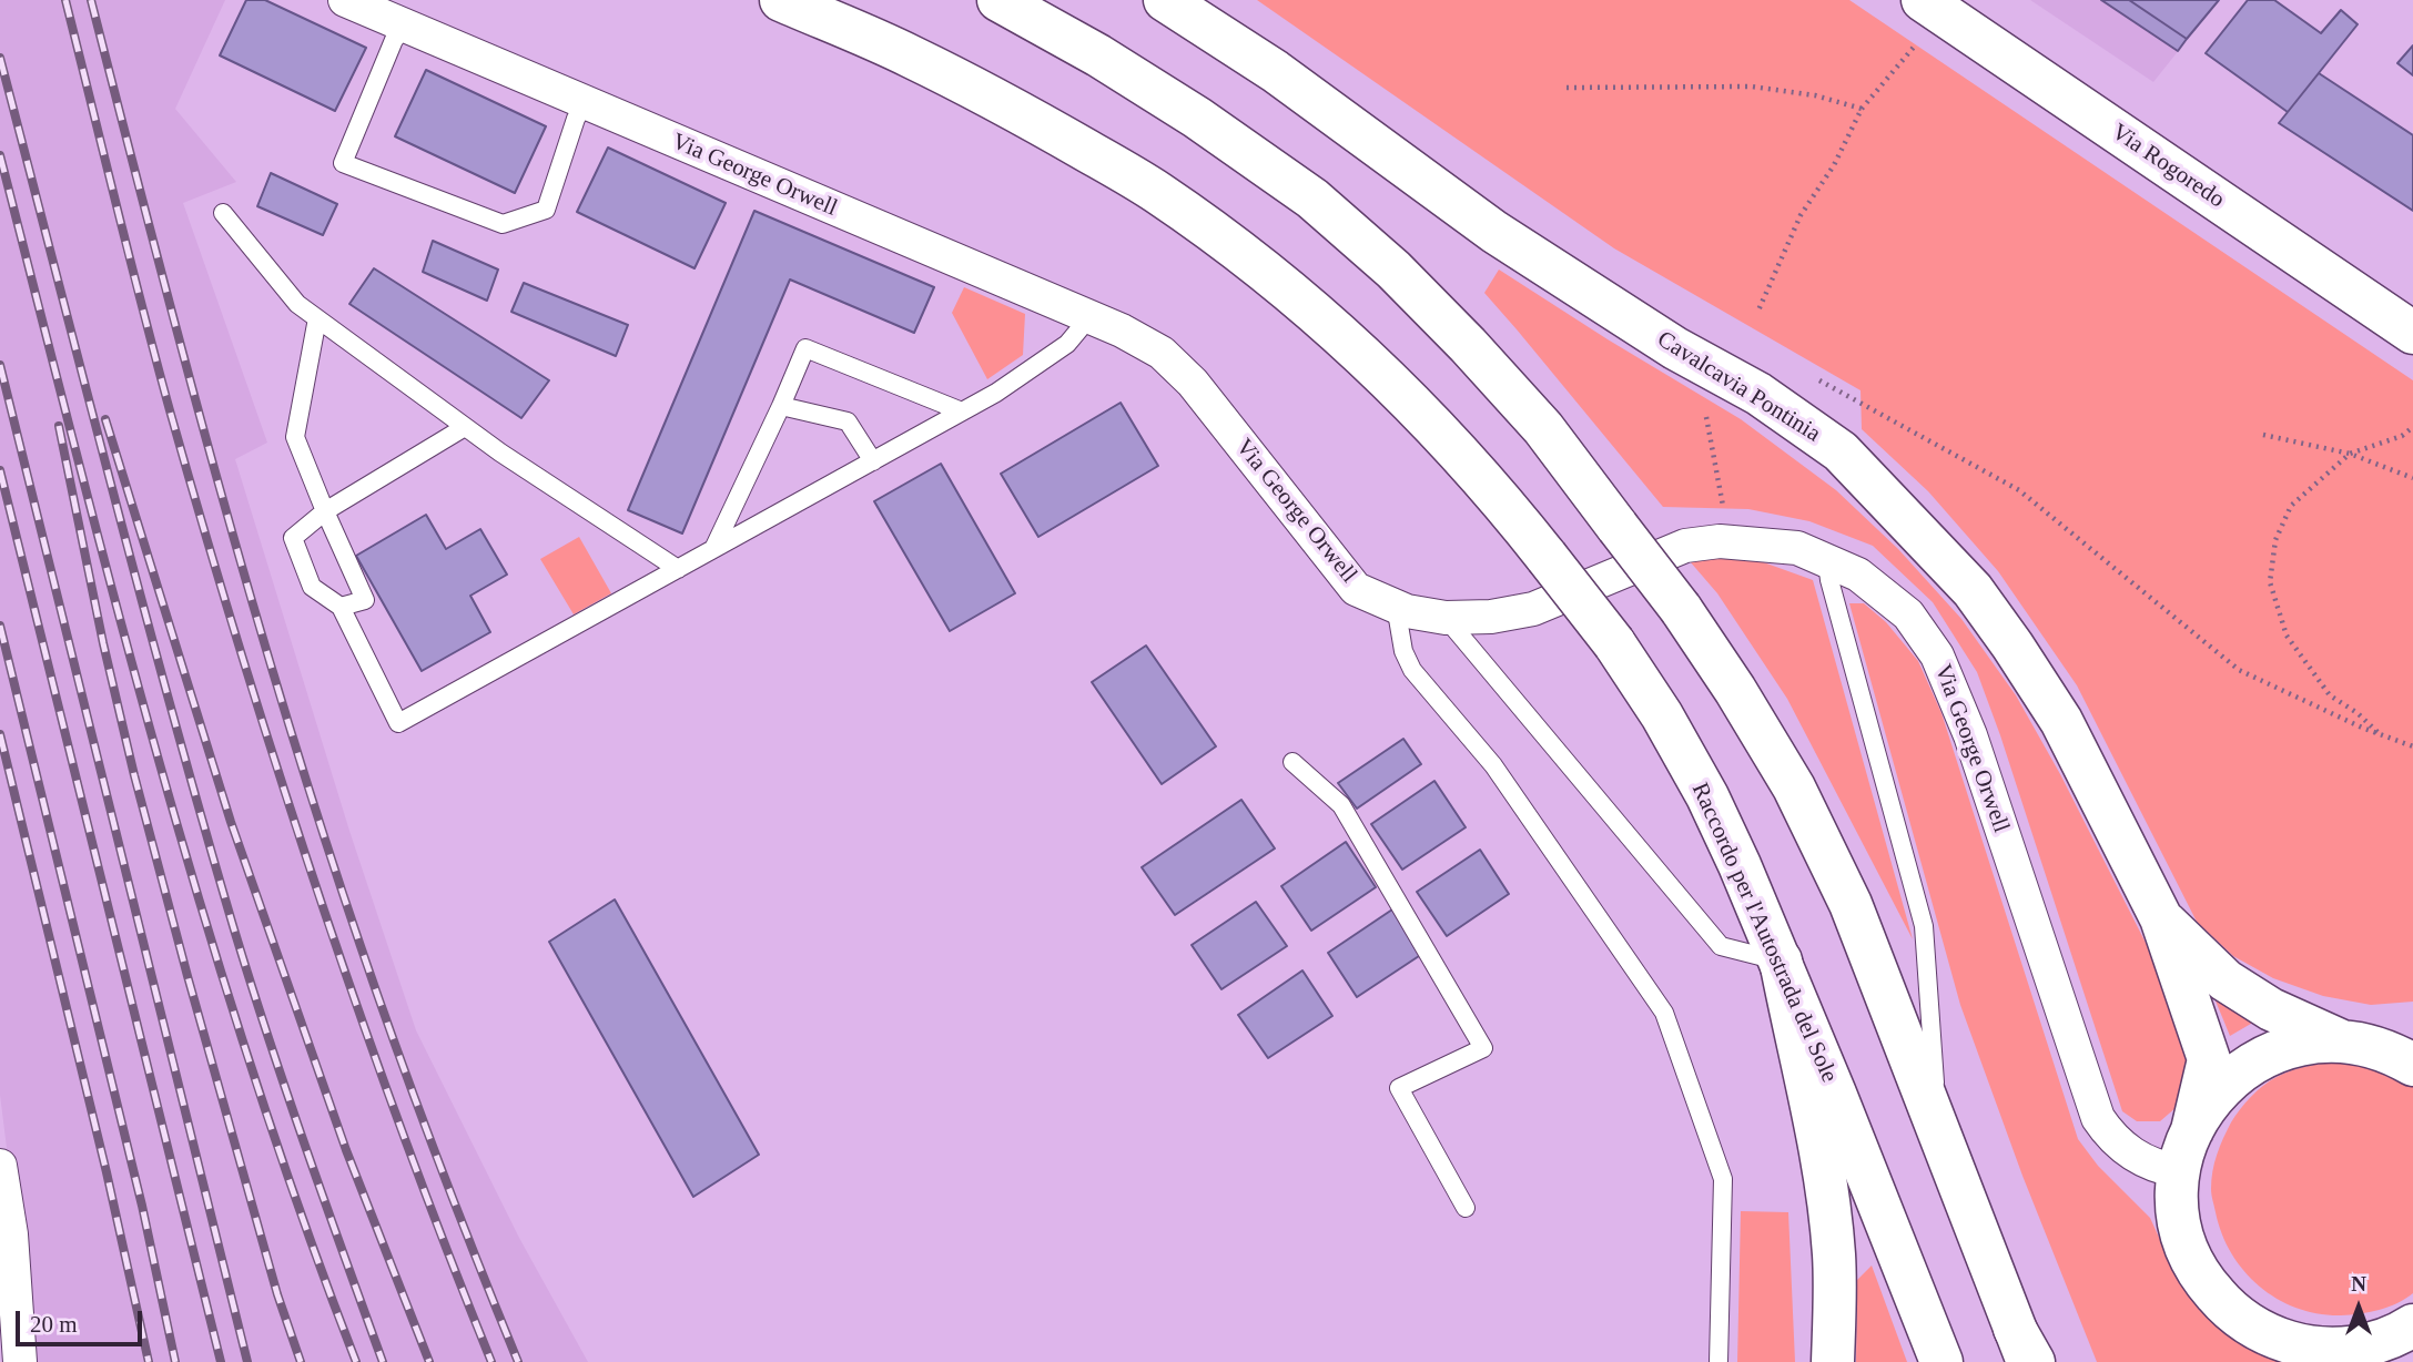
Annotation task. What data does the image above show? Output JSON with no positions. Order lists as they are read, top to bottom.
{
  "streets": {
    "main road": ["Via Rogoredo", "Cavalcavia Pontinia", "Raccordo per l'Autostrada del Sole"],
    "street": ["Via George Orwell"]
  },
  "scale_bar": "20 m",
  "north": "top"
}
